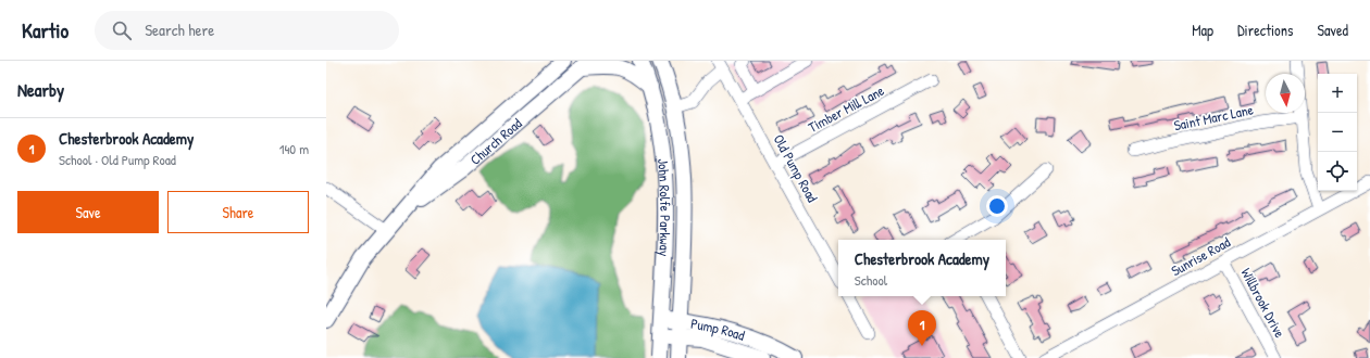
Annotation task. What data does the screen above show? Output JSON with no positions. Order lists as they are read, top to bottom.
{
  "streets": {
    "main road": ["Church Road", "John Rolfe Parkway", "Pump Road"],
    "street": [
      "Timber Mill Lane",
      "Saint Marc Lane",
      "Old Pump Road",
      "Sunrise Road",
      "Willbrook Drive"
    ]
  },
  "crossings": [
    ["Timber Mill Lane", "Old Pump Road"],
    ["Old Pump Road", "John Rolfe Parkway"],
    ["John Rolfe Parkway", "Pump Road"],
    ["Sunrise Road", "Willbrook Drive"]
  ],
  "north": "bottom",
  "page": {
    "header": "Kartio",
    "search": "Search here",
    "nav": ["Map", "Directions", "Saved"],
    "heading": "Nearby",
    "map_buttons": ["+", "−"],
    "list": [
      {
        "mark": "1",
        "name": "Chesterbrook Academy",
        "note": "School · Old Pump Road",
        "value": "140 m"
      }
    ],
    "buttons": ["Save", "Share"],
    "popup": ["Chesterbrook Academy", "School"],
    "pins": "1"
  }
}
